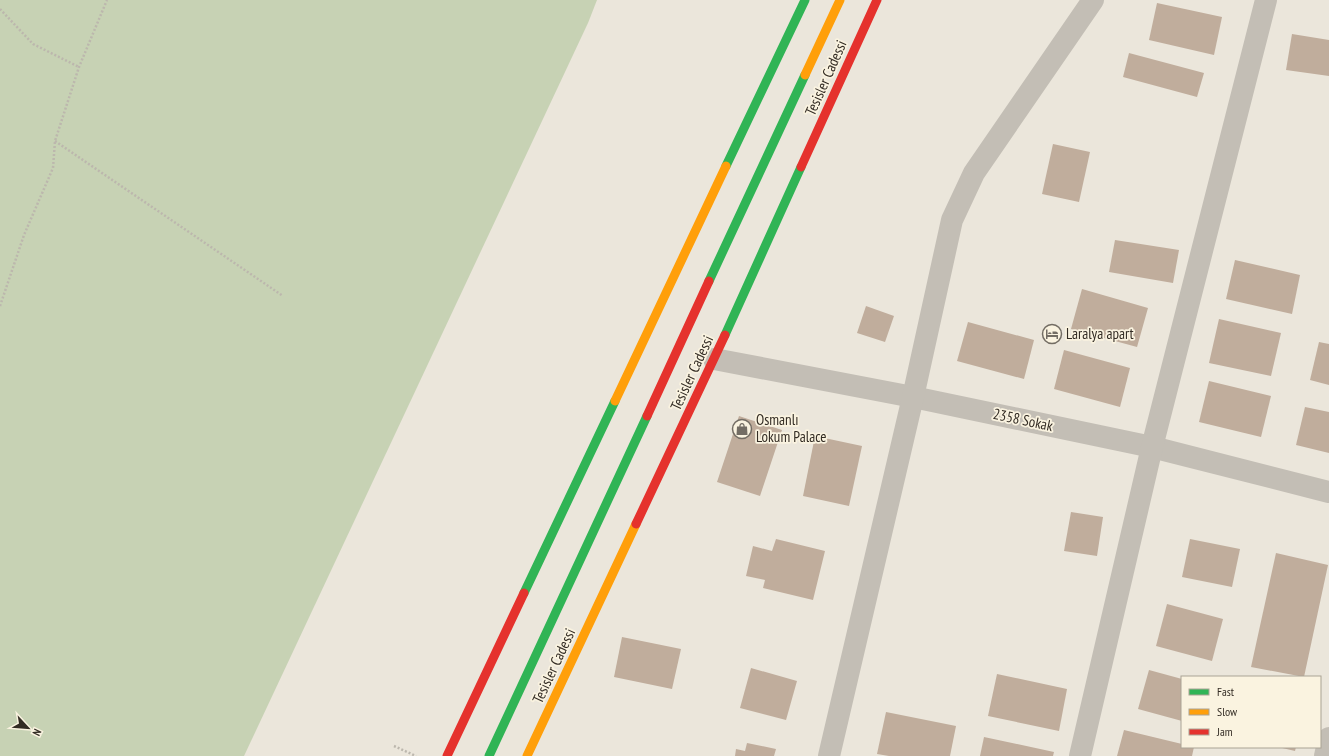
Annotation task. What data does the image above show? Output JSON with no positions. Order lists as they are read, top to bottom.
{
  "streets": {
    "main road": ["Tesisler Cadessi"],
    "street": ["2358 Sokak"]
  },
  "crossings": [
    ["Tesisler Cadessi", "2358 Sokak"]
  ],
  "places": {
    "hotel": ["Laralya apart"],
    "shop": ["Osmanlı Lokum Palace"]
  },
  "legend": ["Fast", "Slow", "Jam"],
  "north": "bottom right"
}
